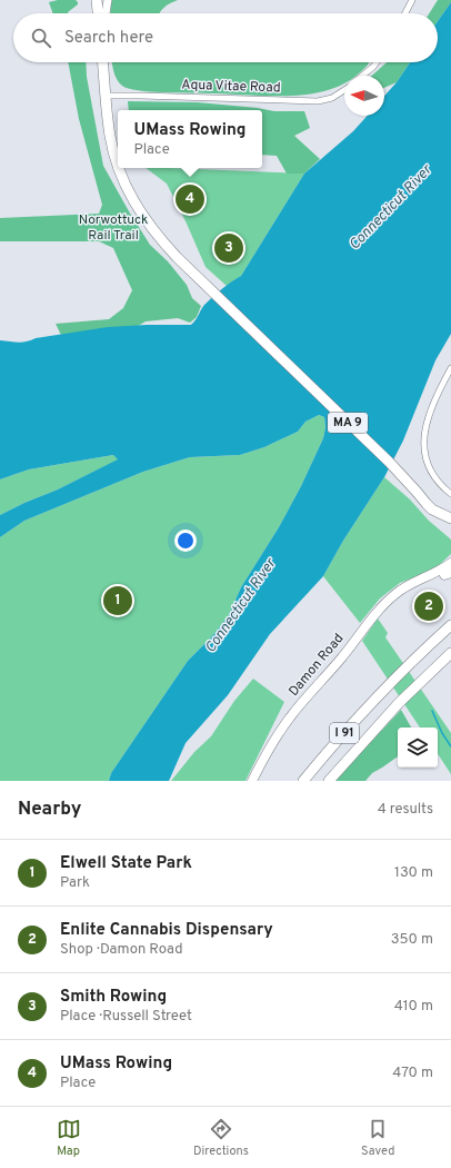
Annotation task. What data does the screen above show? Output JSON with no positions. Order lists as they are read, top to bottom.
{
  "streets": {
    "highway": ["MA 9", "I 91"],
    "main road": ["Damon Road"],
    "street": ["Aqua Vitae Road"]
  },
  "crossings": [
    ["Aqua Vitae Road", "MA 9"]
  ],
  "water": ["Connecticut River"],
  "parks": ["Norwottuck Rail Trail"],
  "north": "left",
  "page": {
    "search": "Search here",
    "popup": ["UMass Rowing", "Place"],
    "pins": [
      "4",
      "3",
      "1",
      "2"
    ],
    "heading": ["Nearby", "4 results"],
    "list": [
      {
        "mark": "1",
        "name": "Elwell State Park",
        "note": "Park",
        "value": "130 m"
      },
      {
        "mark": "2",
        "name": "Enlite Cannabis Dispensary",
        "note": "Shop · Damon Road",
        "value": "350 m"
      },
      {
        "mark": "3",
        "name": "Smith Rowing",
        "note": "Place · Russell Street",
        "value": "410 m"
      },
      {
        "mark": "4",
        "name": "UMass Rowing",
        "note": "Place",
        "value": "470 m"
      }
    ],
    "nav": ["Map", "Directions", "Saved"]
  }
}
